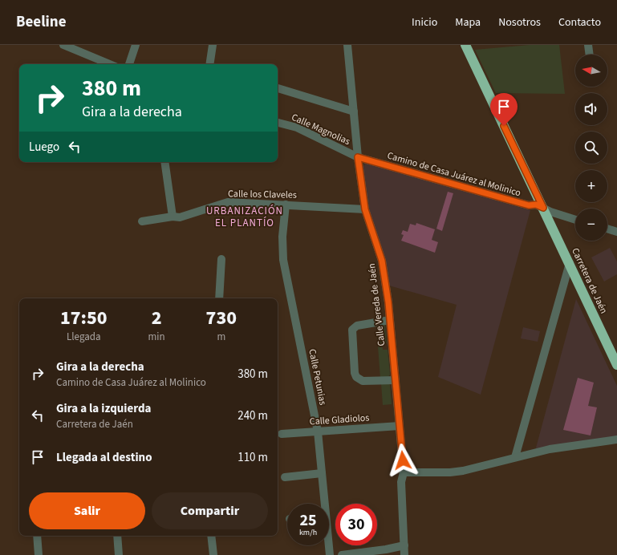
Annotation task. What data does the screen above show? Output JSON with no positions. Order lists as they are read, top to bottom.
{
  "streets": {
    "highway": ["Carretera de Jaén"],
    "street": [
      "Calle Magnolias",
      "Camino de Casa Juárez al Molinico",
      "Calle los Claveles",
      "Calle Vereda de Jaén",
      "Calle Petunias",
      "Calle Gladiolos"
    ]
  },
  "crossings": [
    ["Calle Magnolias", "Camino de Casa Juárez al Molinico"],
    ["Calle Magnolias", "Calle Vereda de Jaén"],
    ["Camino de Casa Juárez al Molinico", "Carretera de Jaén"],
    ["Camino de Casa Juárez al Molinico", "Calle Vereda de Jaén"],
    ["Calle los Claveles", "Calle Vereda de Jaén"],
    ["Calle los Claveles", "Calle Petunias"],
    ["Calle Vereda de Jaén", "Calle Gladiolos"],
    ["Calle Petunias", "Calle Gladiolos"]
  ],
  "districts": ["URBANIZACIÓN EL PLANTÍO"],
  "north": "left",
  "page": {
    "header": "Beeline",
    "nav": [
      "Inicio",
      "Mapa",
      "Nosotros",
      "Contacto"
    ],
    "map_buttons": ["+", "−"],
    "turn": ["380 m", "Gira a la derecha"],
    "then": "Luego",
    "eta": [
      "17:50",
      "Llegada",
      "2",
      "min",
      "730",
      "m"
    ],
    "list": [
      {
        "name": "Gira a la derecha",
        "note": "Camino de Casa Juárez al Molinico",
        "value": "380 m"
      },
      {
        "name": "Gira a la izquierda",
        "note": "Carretera de Jaén",
        "value": "240 m"
      },
      {
        "name": "Llegada al destino",
        "value": "110 m"
      }
    ],
    "buttons": ["Salir", "Compartir"],
    "speed": "25 km/h",
    "limit": "30"
  }
}
